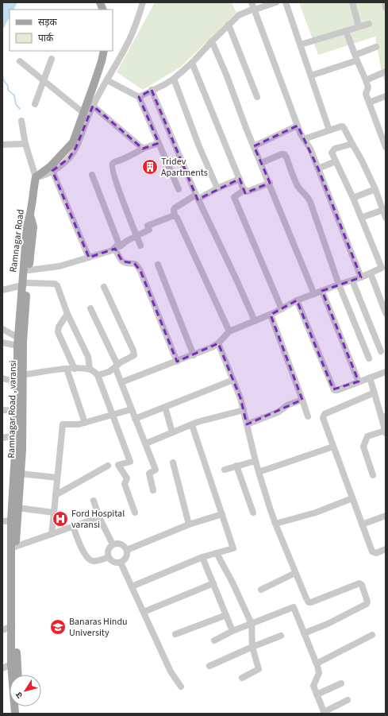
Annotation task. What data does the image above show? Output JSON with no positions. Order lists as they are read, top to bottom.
{
  "streets": {
    "main road": ["Ramnagar Road", "Ramnagar Road , varansi"]
  },
  "crossings": [
    ["Ramnagar Road", "Ramnagar Road , varansi"]
  ],
  "places": {
    "building": ["Tridev Apartments"],
    "hospital": ["Ford Hospital varansi"],
    "school or university": ["Banaras Hindu University"]
  },
  "legend": ["सड़क", "पार्क"],
  "north": "bottom left"
}
